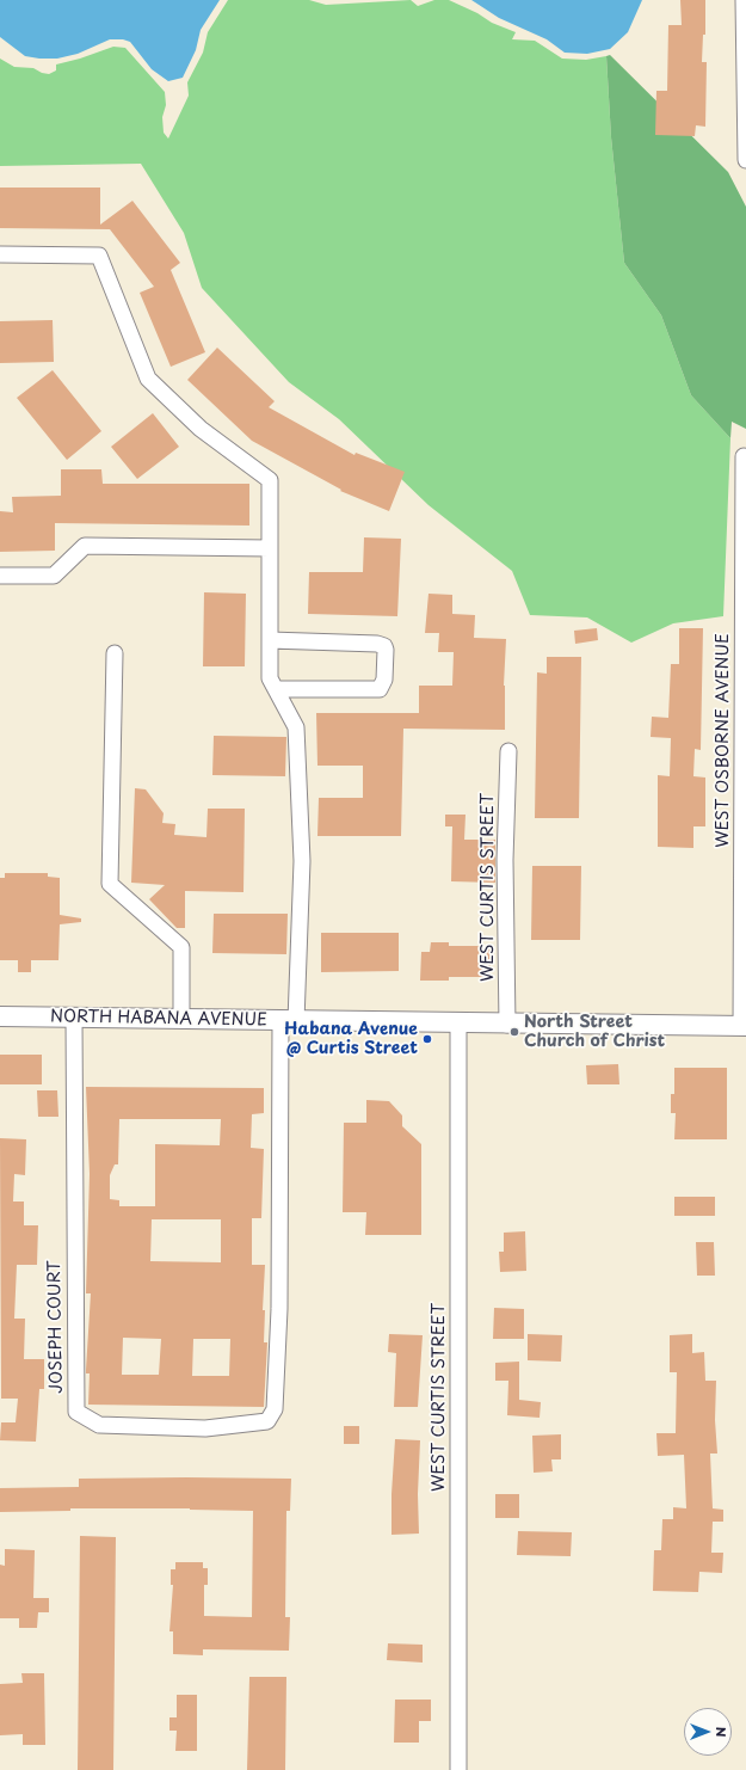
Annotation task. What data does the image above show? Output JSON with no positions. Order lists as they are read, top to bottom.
{
  "streets": {
    "street": [
      "WEST OSBORNE AVENUE",
      "WEST CURTIS STREET",
      "NORTH HABANA AVENUE",
      "JOSEPH COURT"
    ]
  },
  "crossings": [
    ["WEST OSBORNE AVENUE", "NORTH HABANA AVENUE"],
    ["WEST CURTIS STREET", "NORTH HABANA AVENUE"],
    ["NORTH HABANA AVENUE", "JOSEPH COURT"]
  ],
  "places": ["North Street Church of Christ", "Habana Avenue @ Curtis Street"],
  "north": "right"
}
